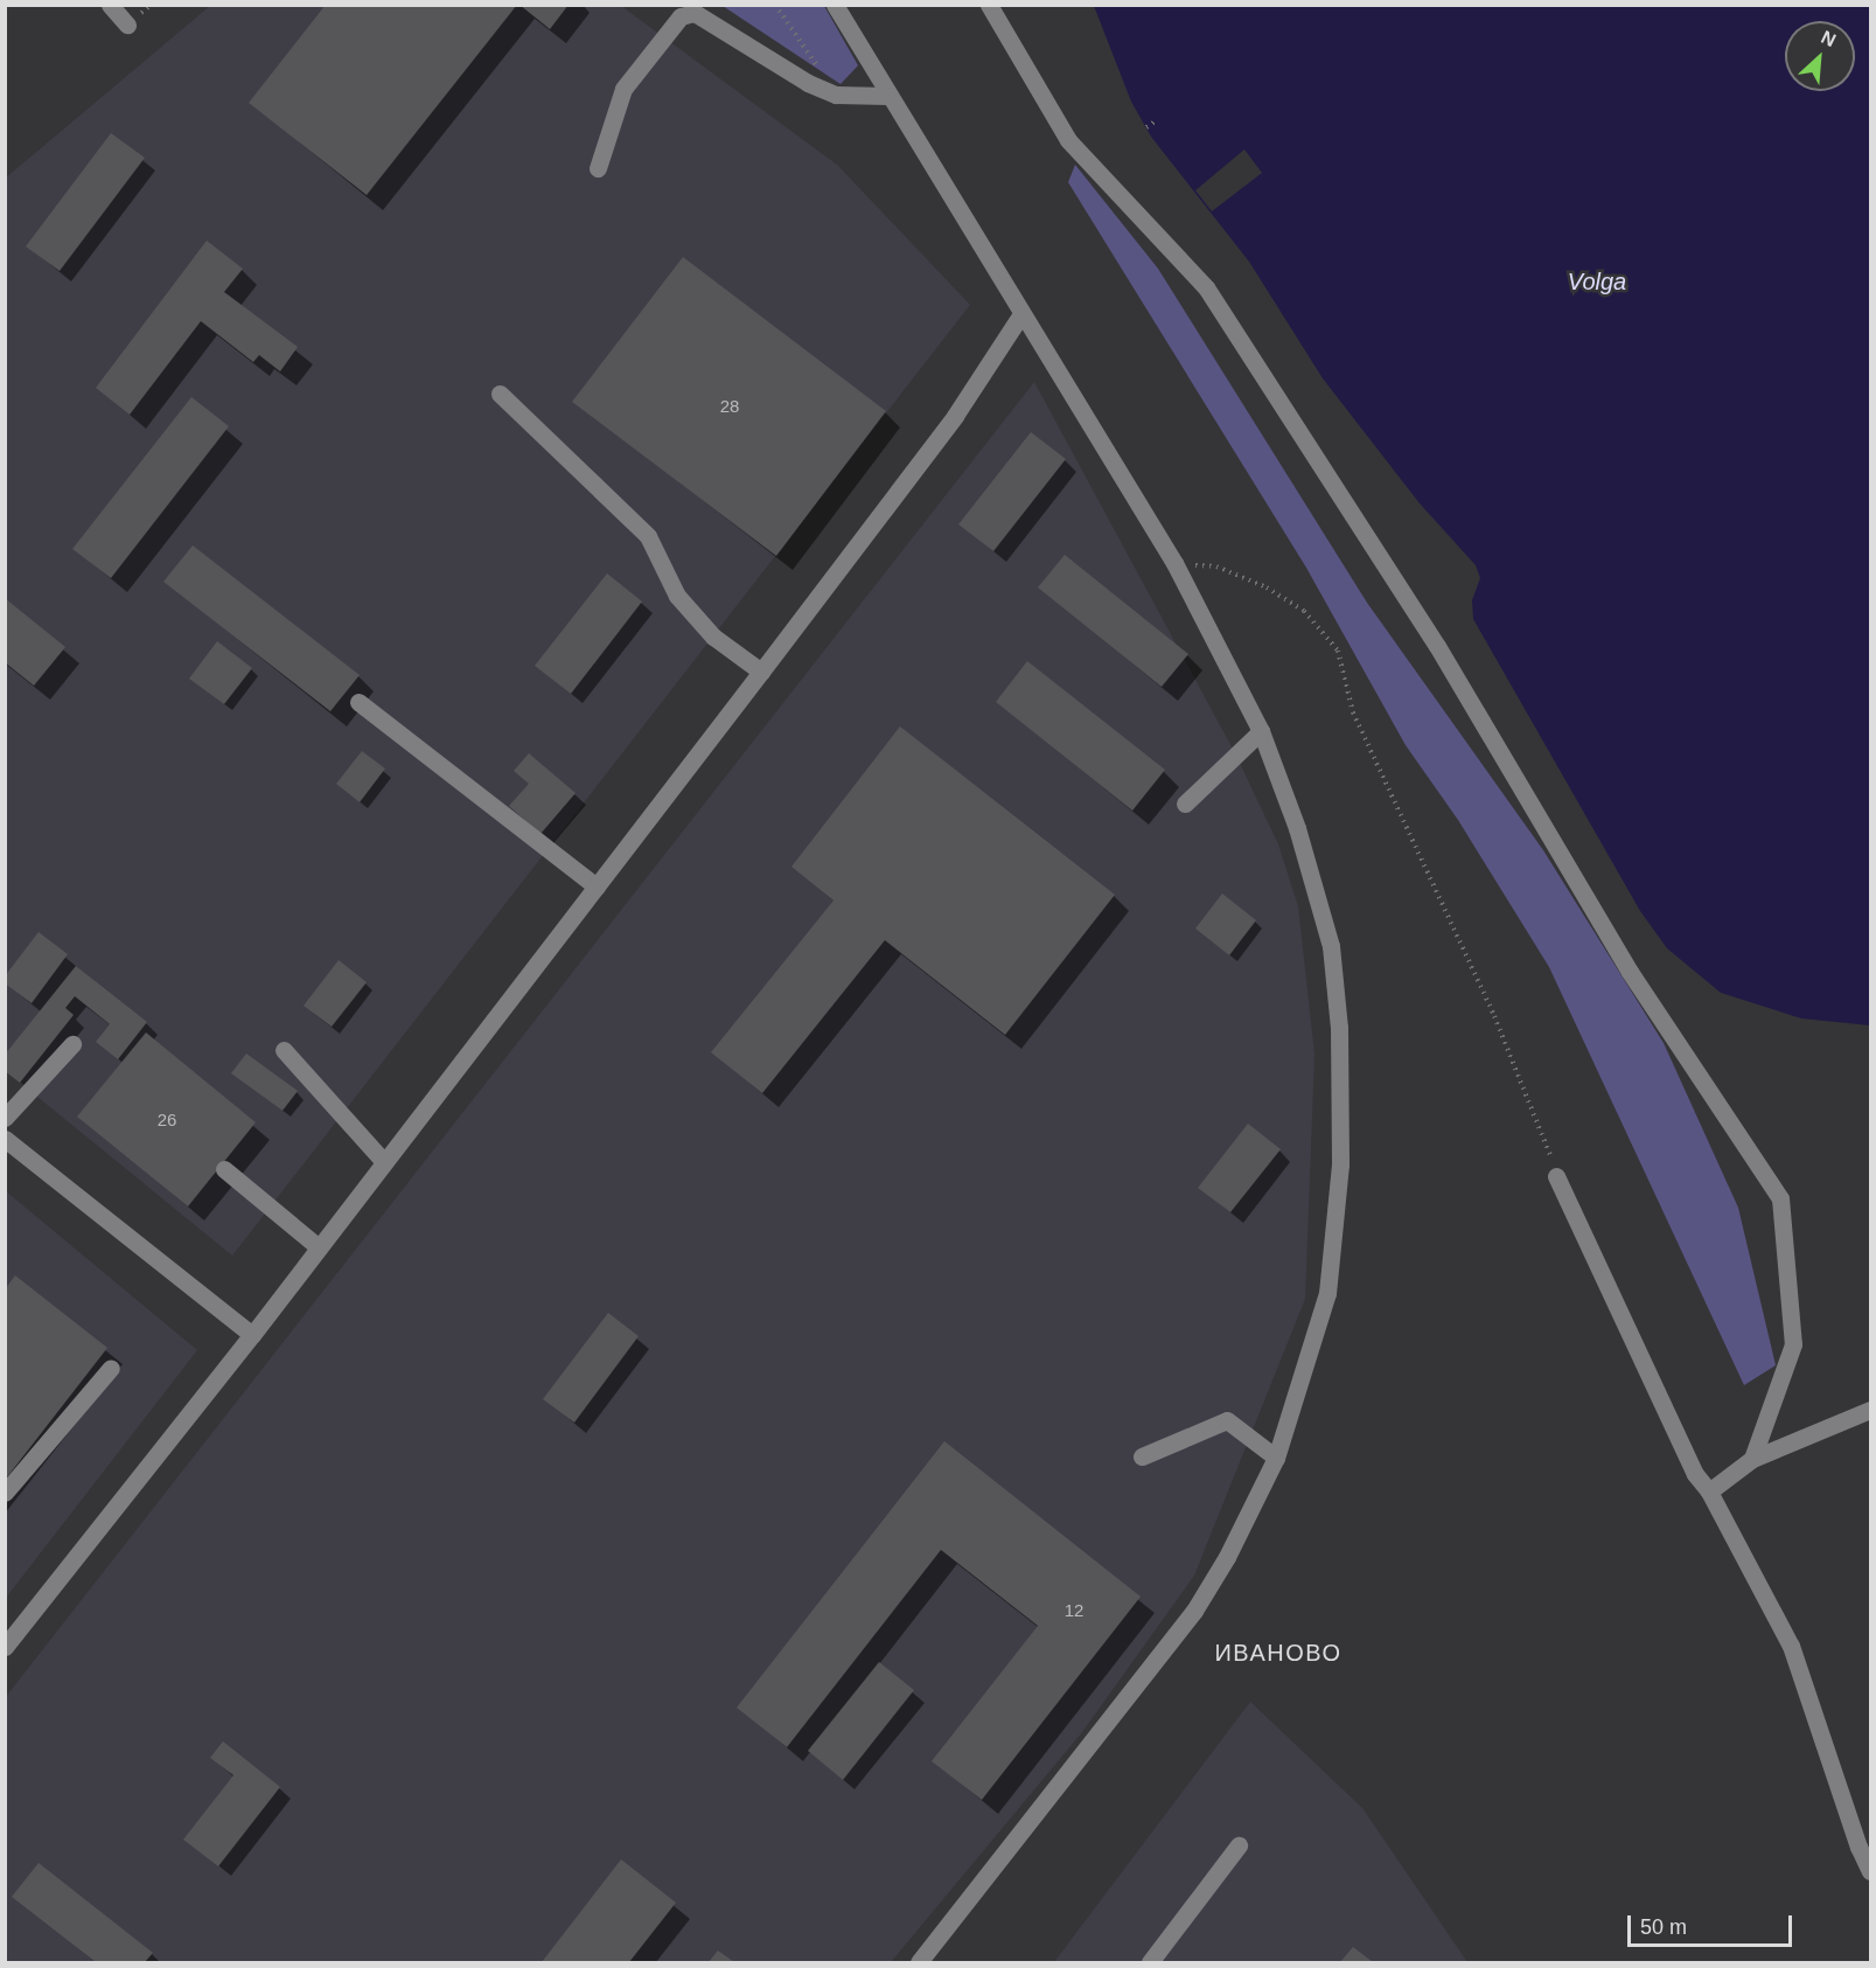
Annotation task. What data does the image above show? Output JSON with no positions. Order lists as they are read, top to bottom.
{
  "districts": ["ИВАНОВО"],
  "water": ["Volga"],
  "house_numbers": ["28", "26", "12"],
  "scale_bar": "50 m",
  "north": "top right"
}
